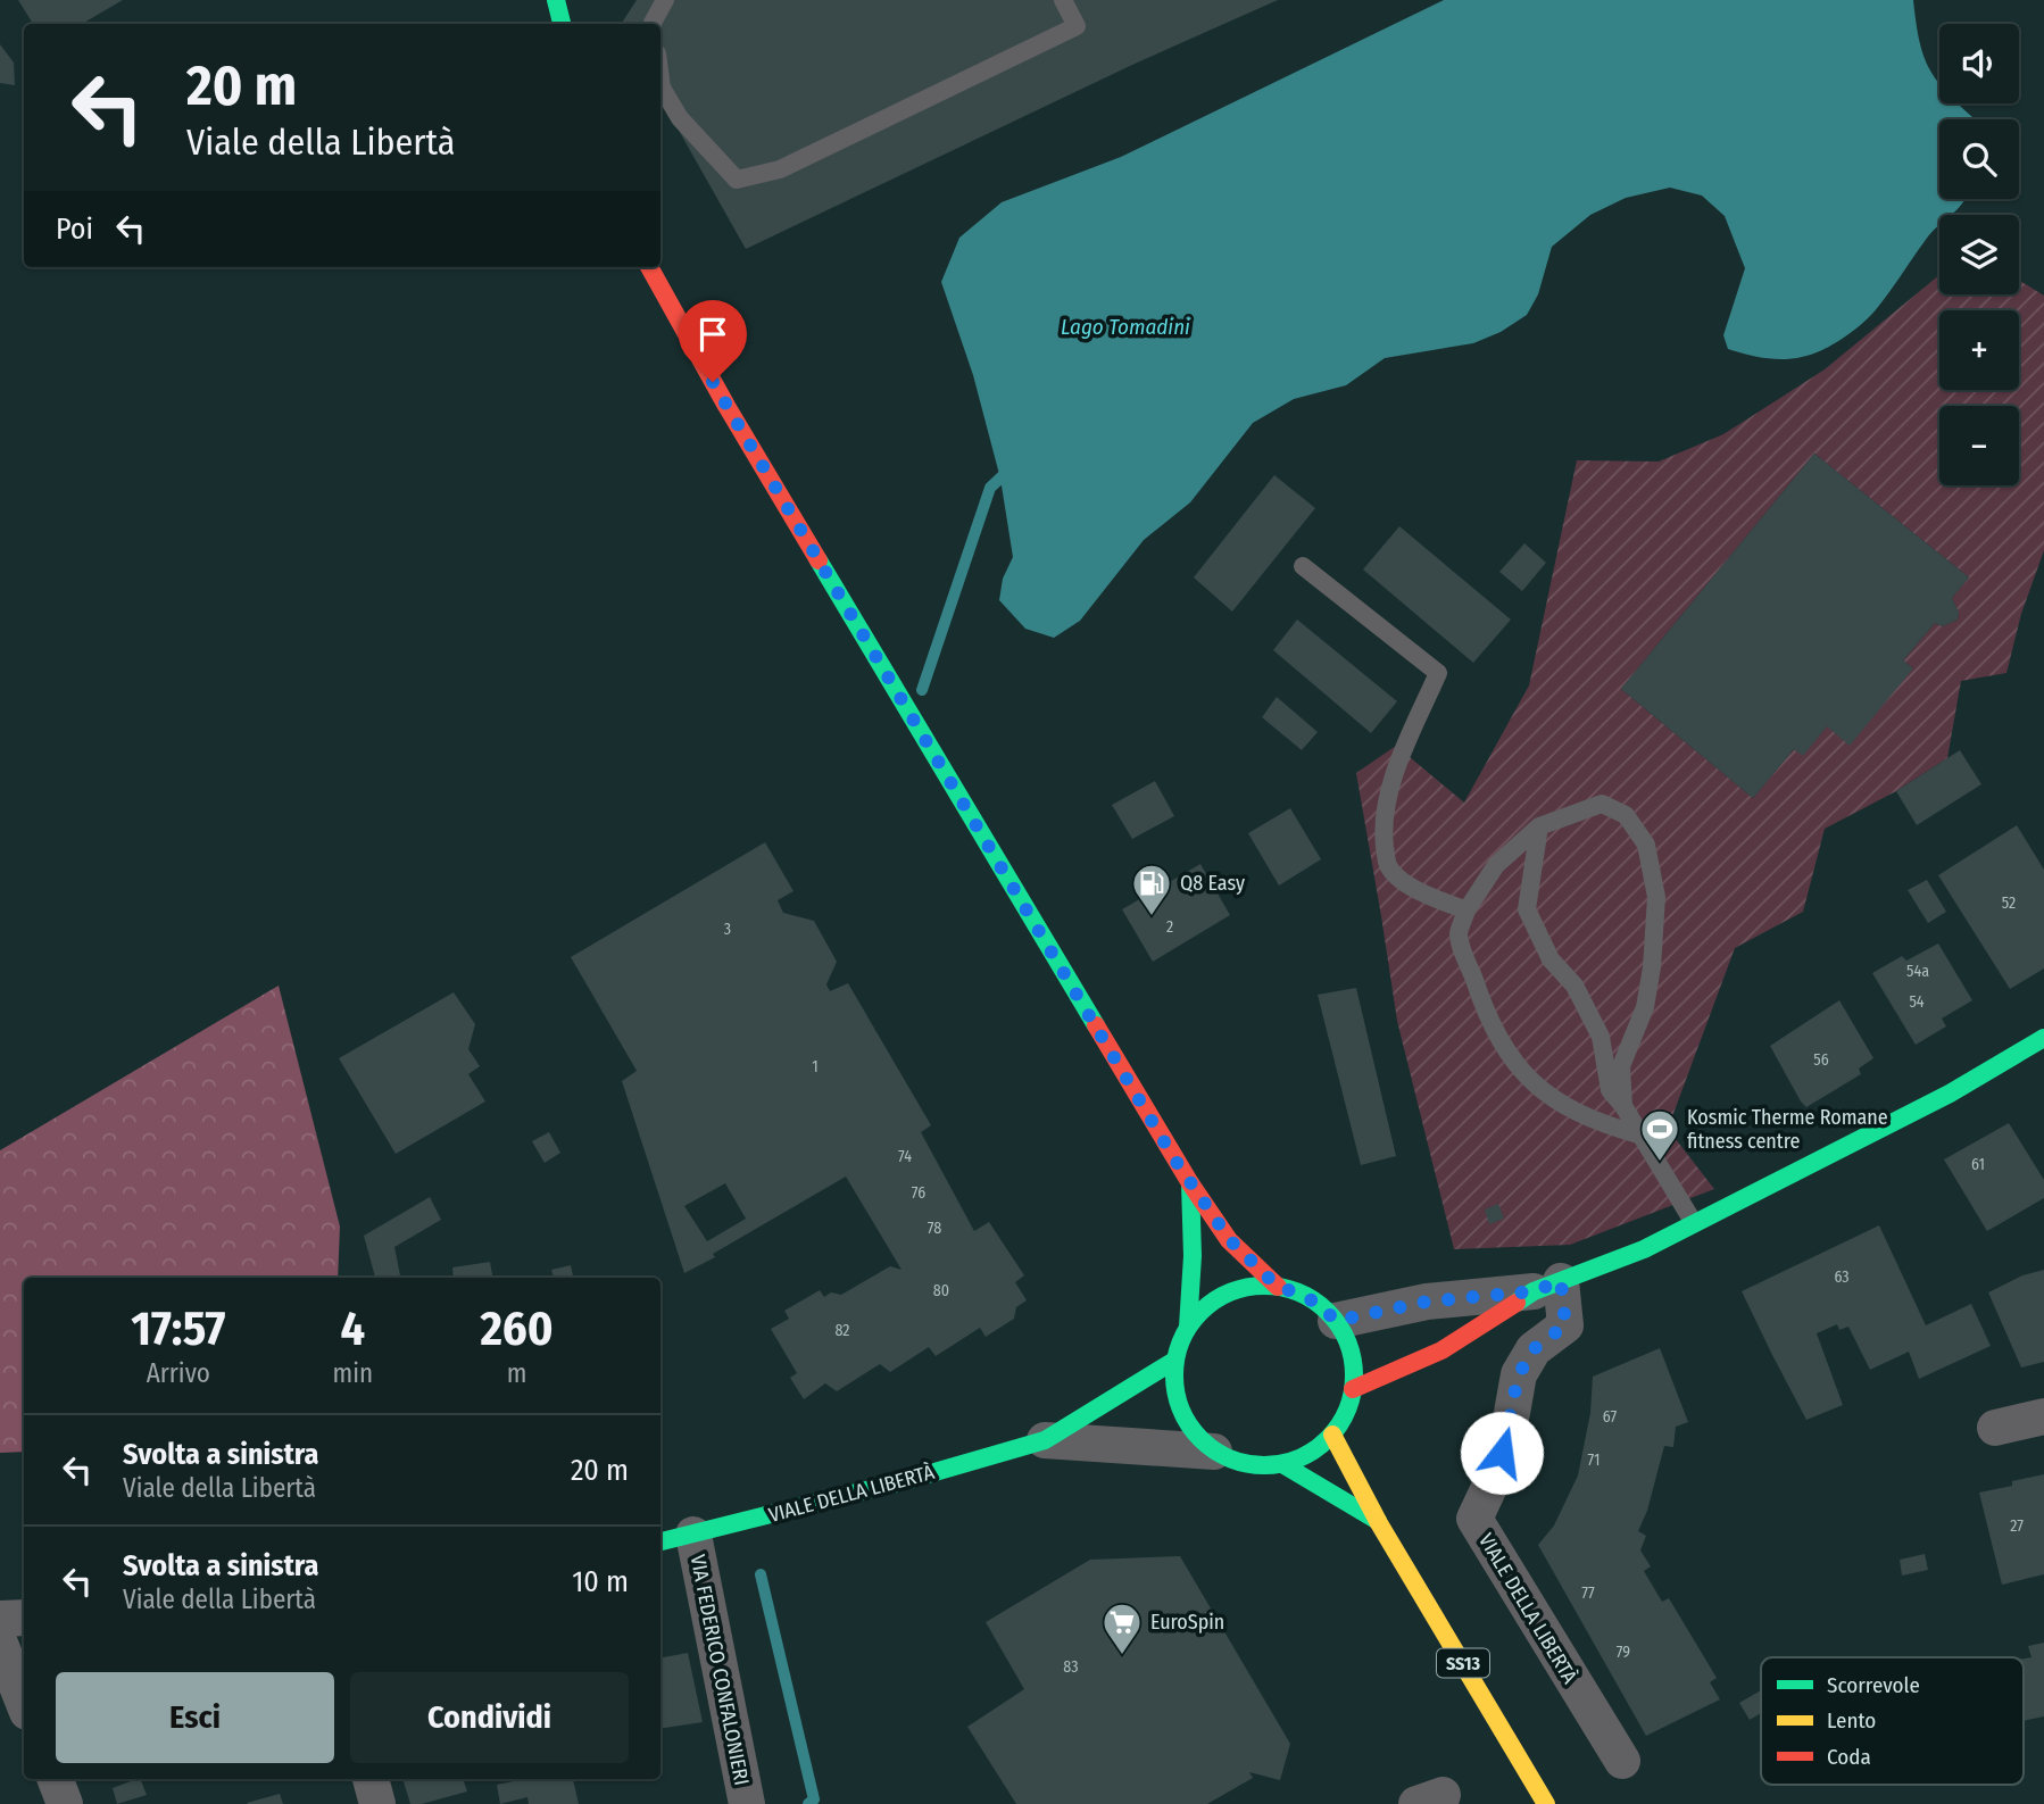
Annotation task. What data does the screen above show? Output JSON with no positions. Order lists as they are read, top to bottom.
{
  "streets": {
    "main road": ["VIALE DELLA LIBERTÀ", "SS13"],
    "street": ["VIA FEDERICO CONFALONIERI"]
  },
  "crossings": [
    ["VIALE DELLA LIBERTÀ", "SS13"],
    ["VIALE DELLA LIBERTÀ", "VIA FEDERICO CONFALONIERI"]
  ],
  "water": ["Lago Tomadini"],
  "places": {
    "fuel station": ["Q8 Easy"],
    "sports": ["Kosmic Therme Romane fitness centre"],
    "supermarket": ["EuroSpin"]
  },
  "house_numbers": [
    "52",
    "2",
    "3",
    "54a",
    "54",
    "56",
    "1",
    "74",
    "61",
    "76",
    "78",
    "63",
    "80",
    "82",
    "67",
    "71",
    "27",
    "77",
    "79",
    "83"
  ],
  "legend": ["Scorrevole", "Lento", "Coda"],
  "page": {
    "map_buttons": ["+", "−"],
    "turn": ["20 m", "Viale della Libertà"],
    "then": "Poi",
    "eta": [
      "17:57",
      "Arrivo",
      "4",
      "min",
      "260",
      "m"
    ],
    "list": [
      {
        "name": "Svolta a sinistra",
        "note": "Viale della Libertà",
        "value": "20 m"
      },
      {
        "name": "Svolta a sinistra",
        "note": "Viale della Libertà",
        "value": "10 m"
      }
    ],
    "buttons": ["Esci", "Condividi"]
  }
}
